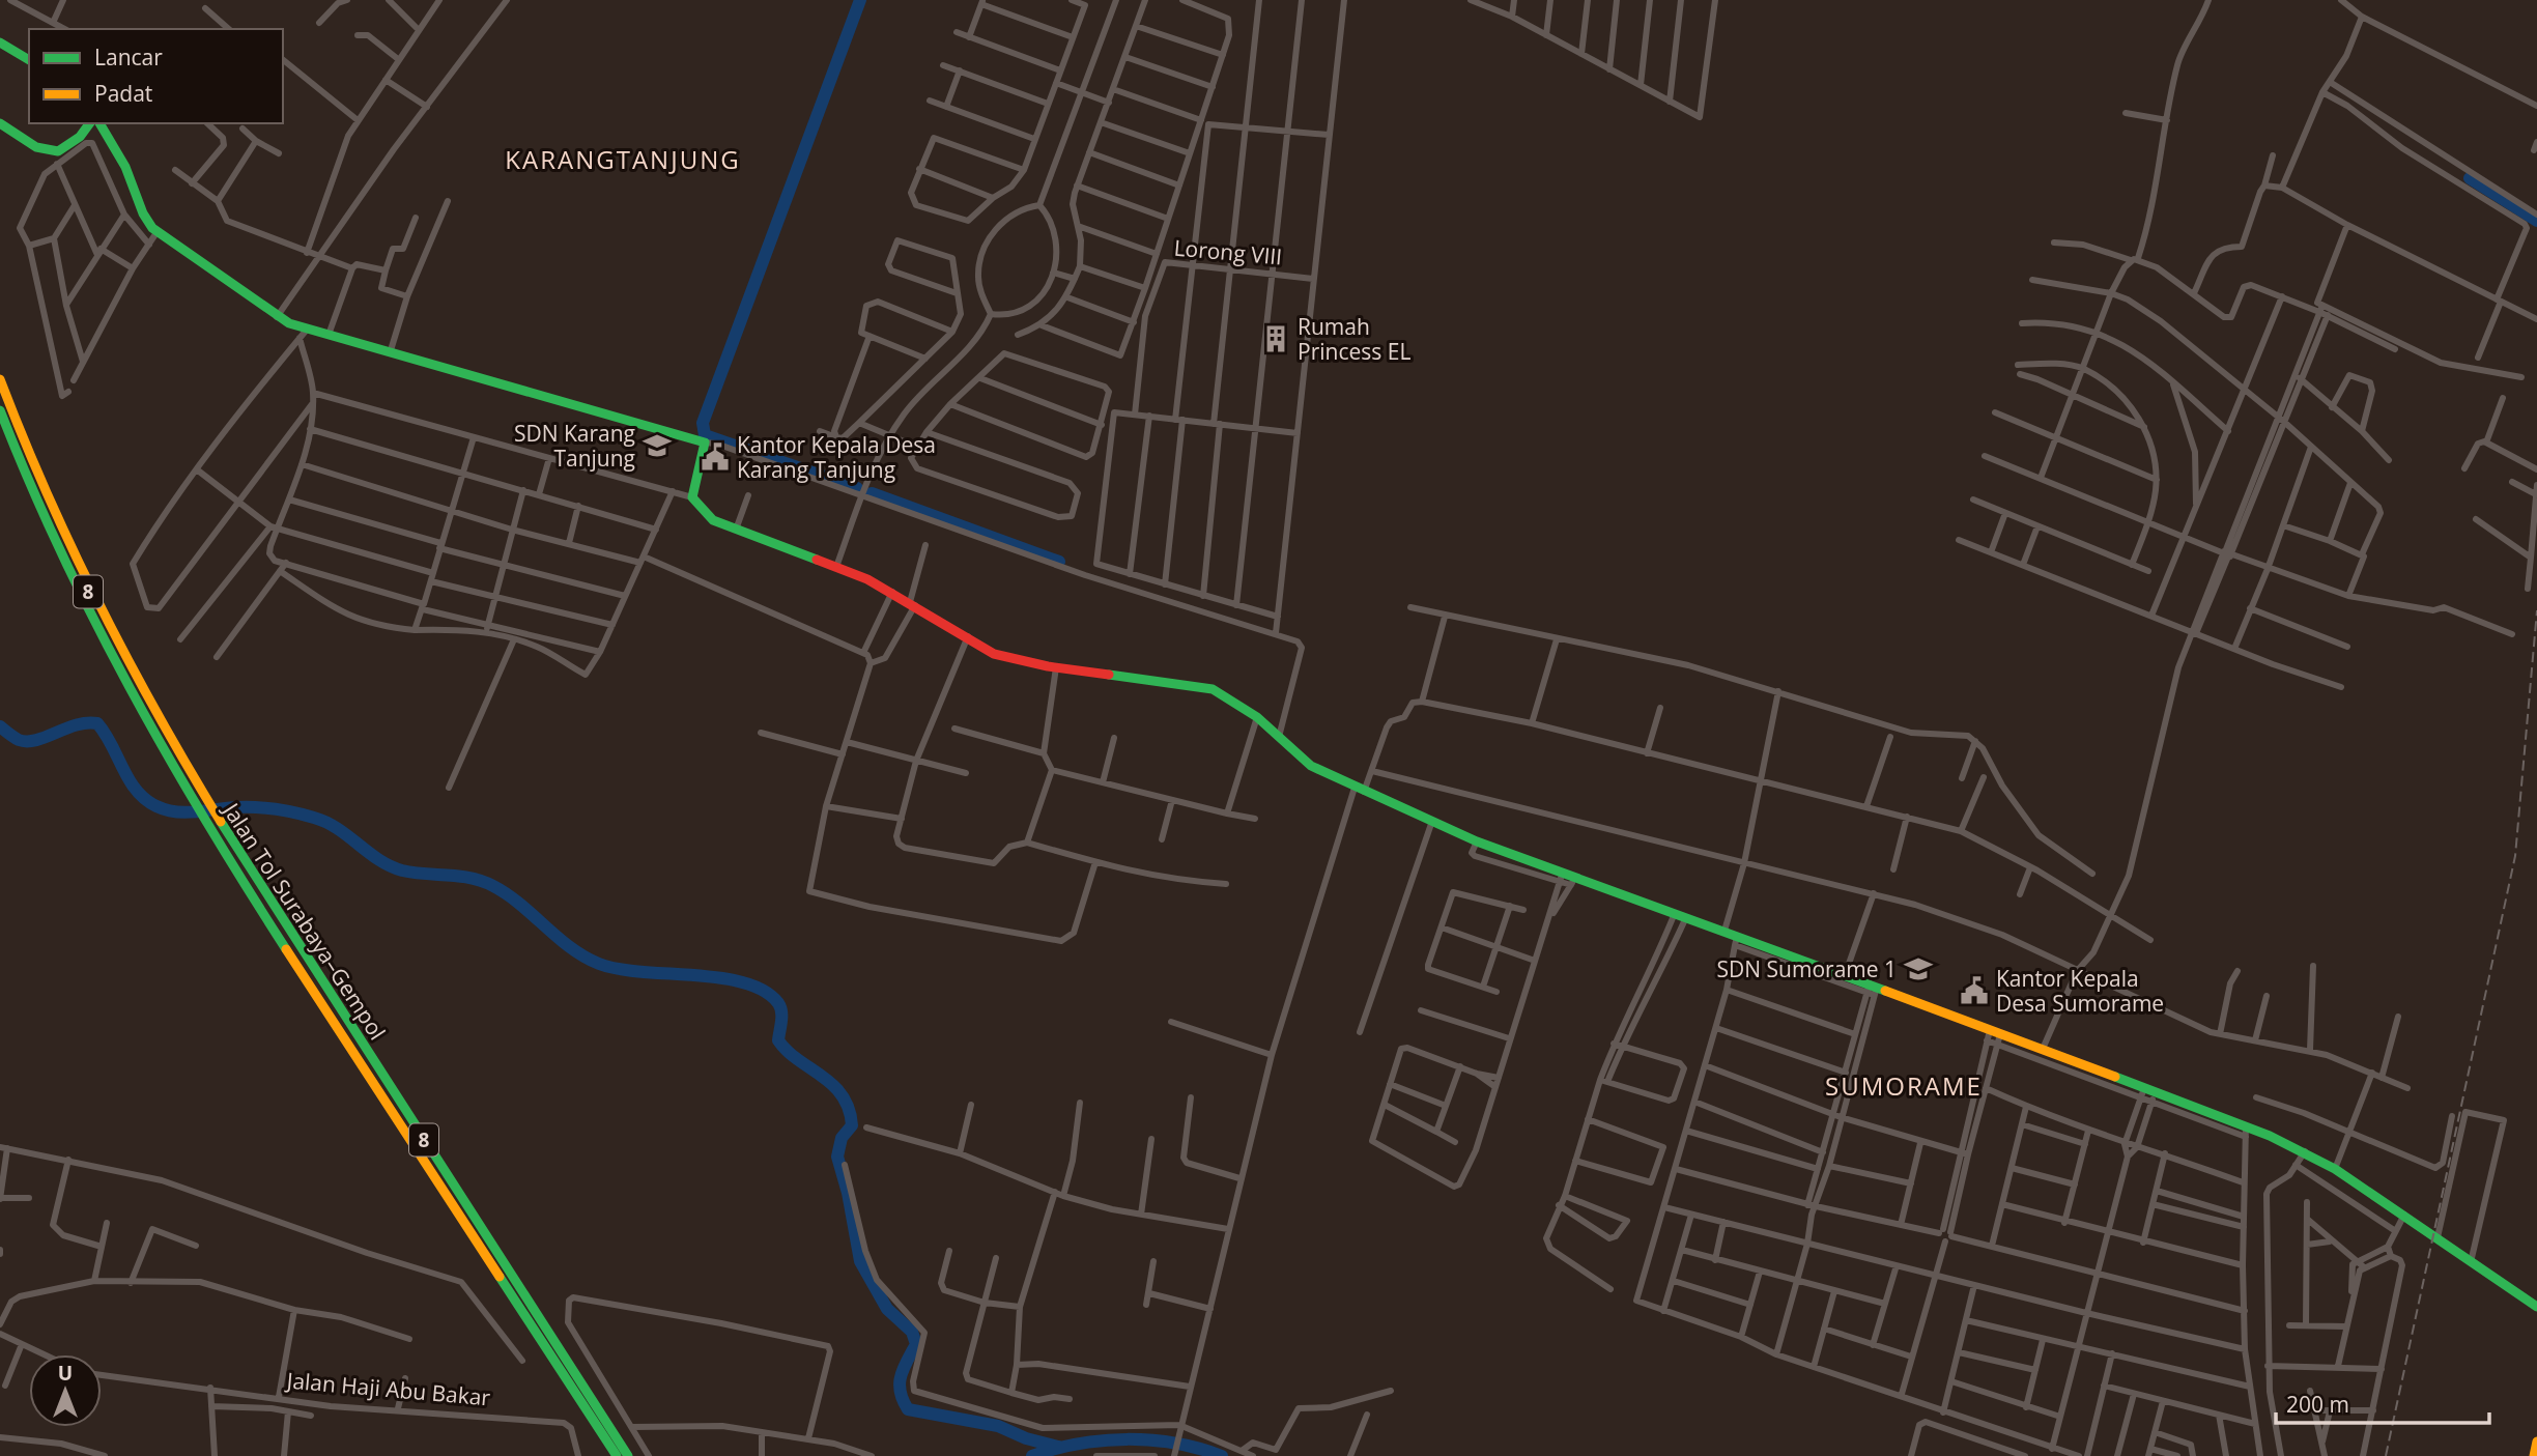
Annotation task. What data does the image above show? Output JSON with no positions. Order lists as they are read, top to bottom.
{
  "streets": {
    "main road": ["8", "Jalan Tol Surabaya–Gempol"],
    "street": ["Lorong VIII", "Jalan Haji Abu Bakar"]
  },
  "districts": ["KARANGTANJUNG", "SUMORAME"],
  "places": {
    "building": ["Rumah Princess EL"],
    "school or university": ["SDN Karang Tanjung", "SDN Sumorame 1"],
    "public building": ["Kantor Kepala Desa Karang Tanjung", "Kantor Kepala Desa Sumorame"]
  },
  "legend": ["Lancar", "Padat"],
  "scale_bar": "200 m",
  "north": "top"
}
